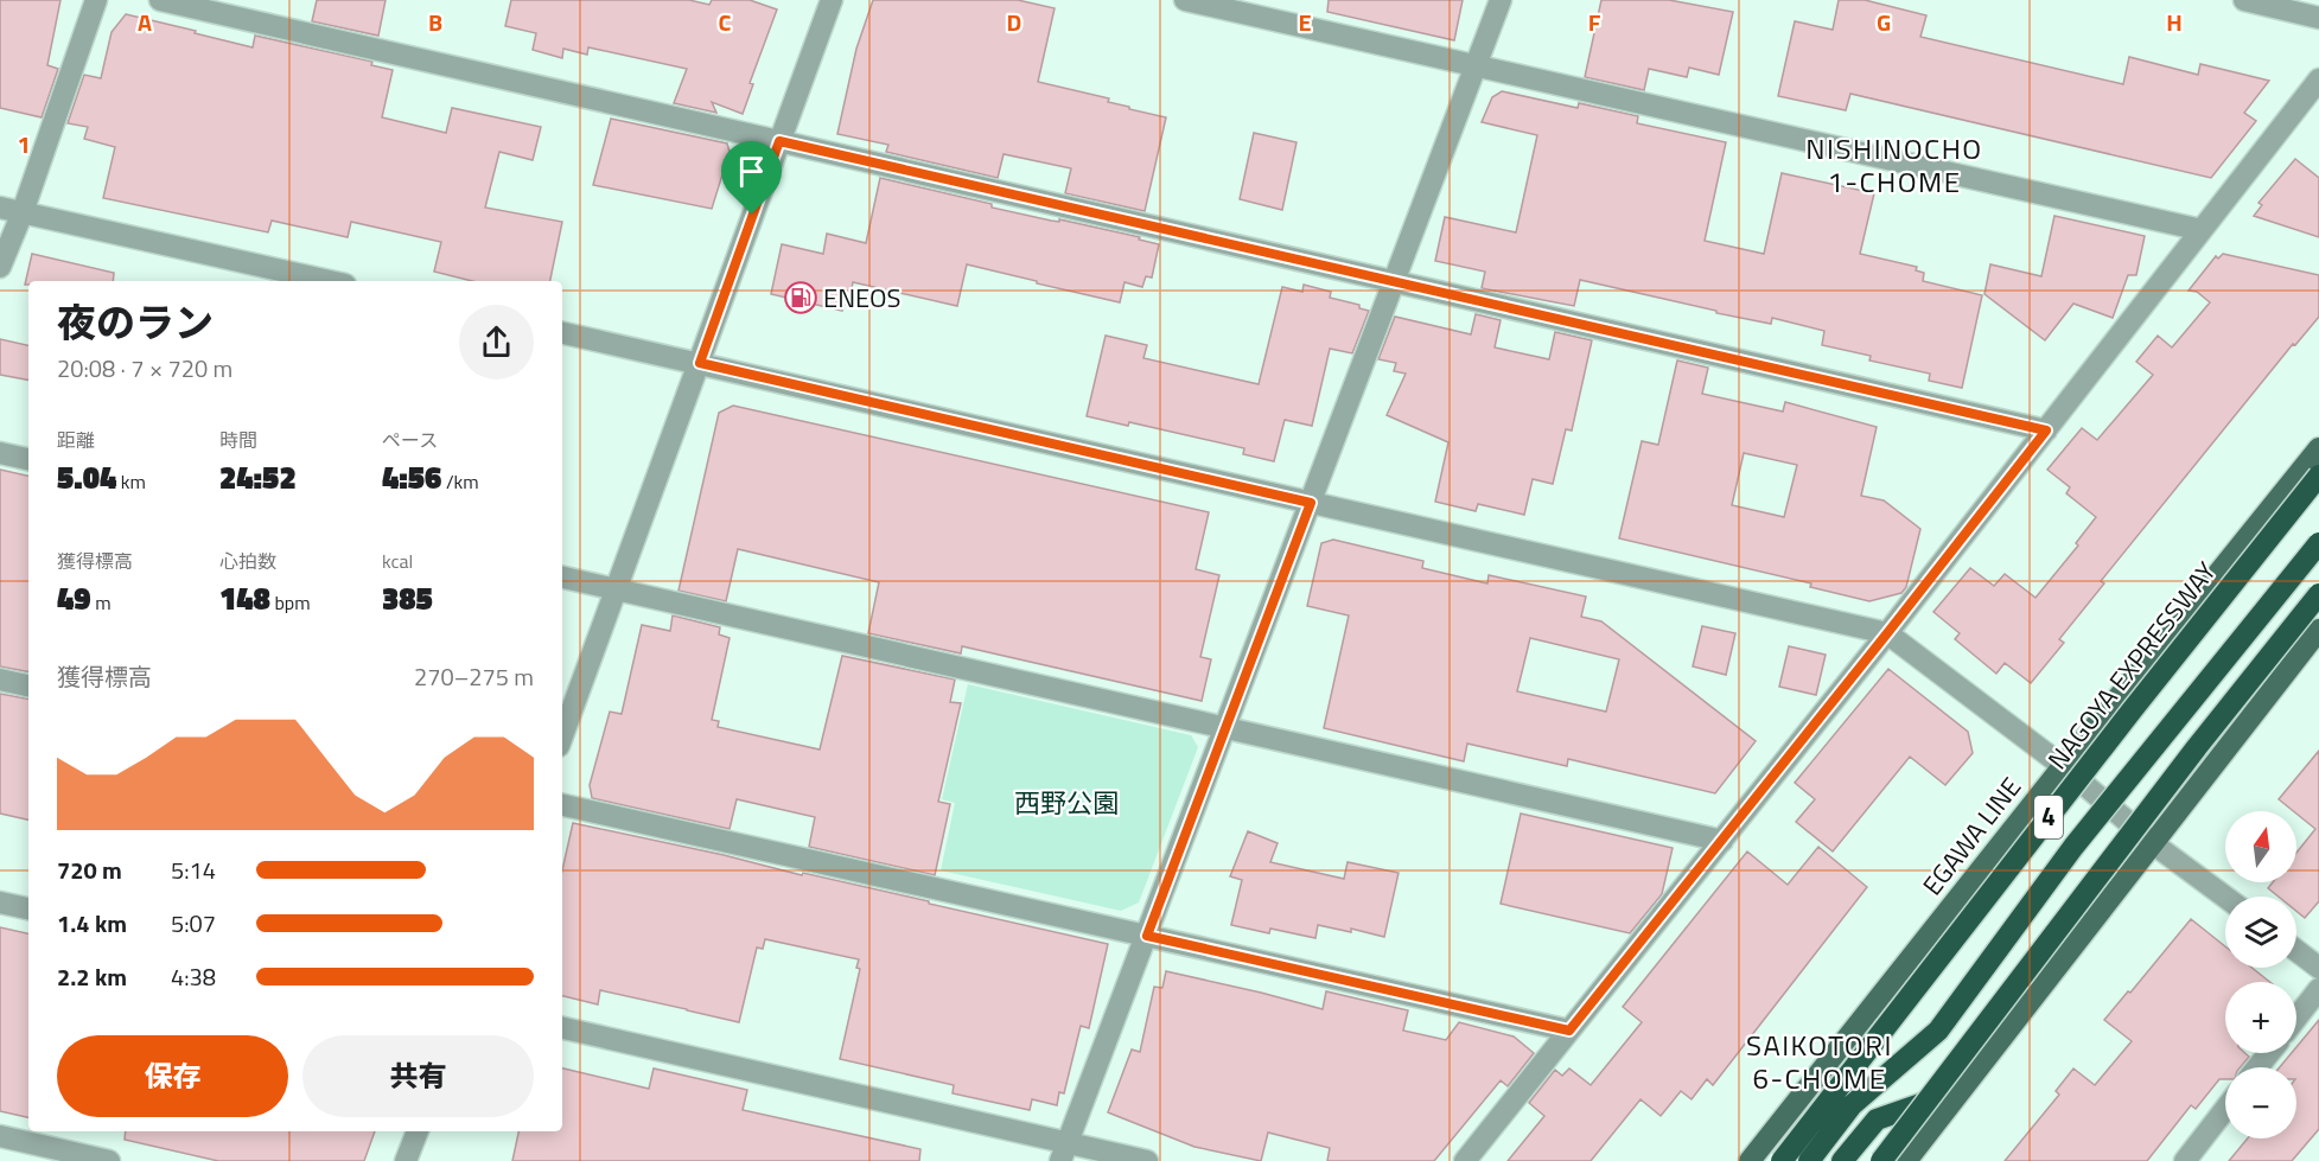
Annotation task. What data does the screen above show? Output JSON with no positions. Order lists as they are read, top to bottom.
{
  "streets": {
    "highway": ["NAGOYA EXPRESSWAY", "4"],
    "main road": ["EGAWA LINE"]
  },
  "districts": ["NISHINOCHO 1-CHOME", "SAIKOTORI 6-CHOME"],
  "parks": ["西野公園"],
  "places": {
    "fuel station": ["ENEOS"]
  },
  "north": "top",
  "page": {
    "heading": ["夜のラン", "20:08 · 7 × 720 m"],
    "stats": [
      ["距離", "5.04 km"],
      ["時間", "24:52"],
      ["ペース", "4:56 /km"],
      ["獲得標高", "49 m"],
      ["心拍数", "148 bpm"],
      ["kcal", "385"]
    ],
    "chart": ["獲得標高", "270–275 m"],
    "map_buttons": ["+", "−"],
    "list": [
      {
        "name": "720 m",
        "note": "5:14"
      },
      {
        "name": "1.4 km",
        "note": "5:07"
      },
      {
        "name": "2.2 km",
        "note": "4:38"
      }
    ],
    "buttons": ["保存", "共有"]
  },
  "grid": {
    "columns": [
      "A",
      "B",
      "C",
      "D",
      "E",
      "F",
      "G",
      "H"
    ],
    "rows": ["1"]
  }
}
